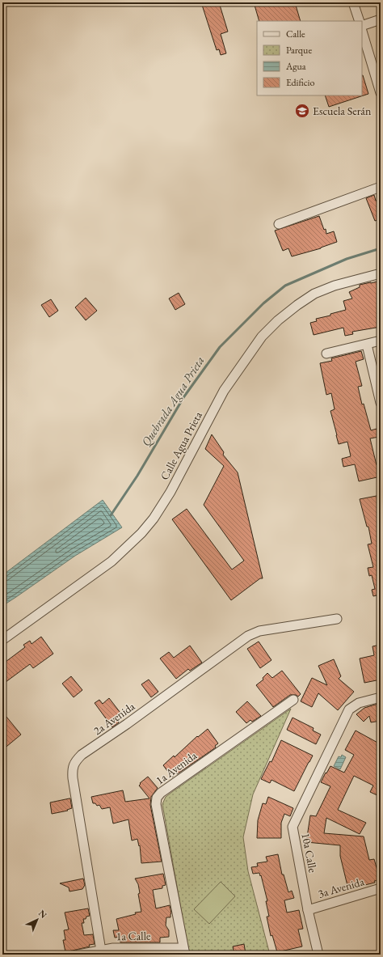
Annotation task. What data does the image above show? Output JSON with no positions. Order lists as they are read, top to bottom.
{
  "streets": {
    "street": [
      "Calle Agua Prieta",
      "2a Avenida",
      "1a Avenida",
      "10a Calle",
      "3a Avenida",
      "1a Calle"
    ]
  },
  "crossings": [
    ["2a Avenida", "1a Calle"],
    ["1a Avenida", "1a Calle"],
    ["10a Calle", "3a Avenida"]
  ],
  "water": ["Quebrada Agua Prieta"],
  "places": {
    "school or university": ["Escuela Serán"]
  },
  "legend": [
    "Calle",
    "Parque",
    "Agua",
    "Edificio"
  ],
  "north": "top right"
}
